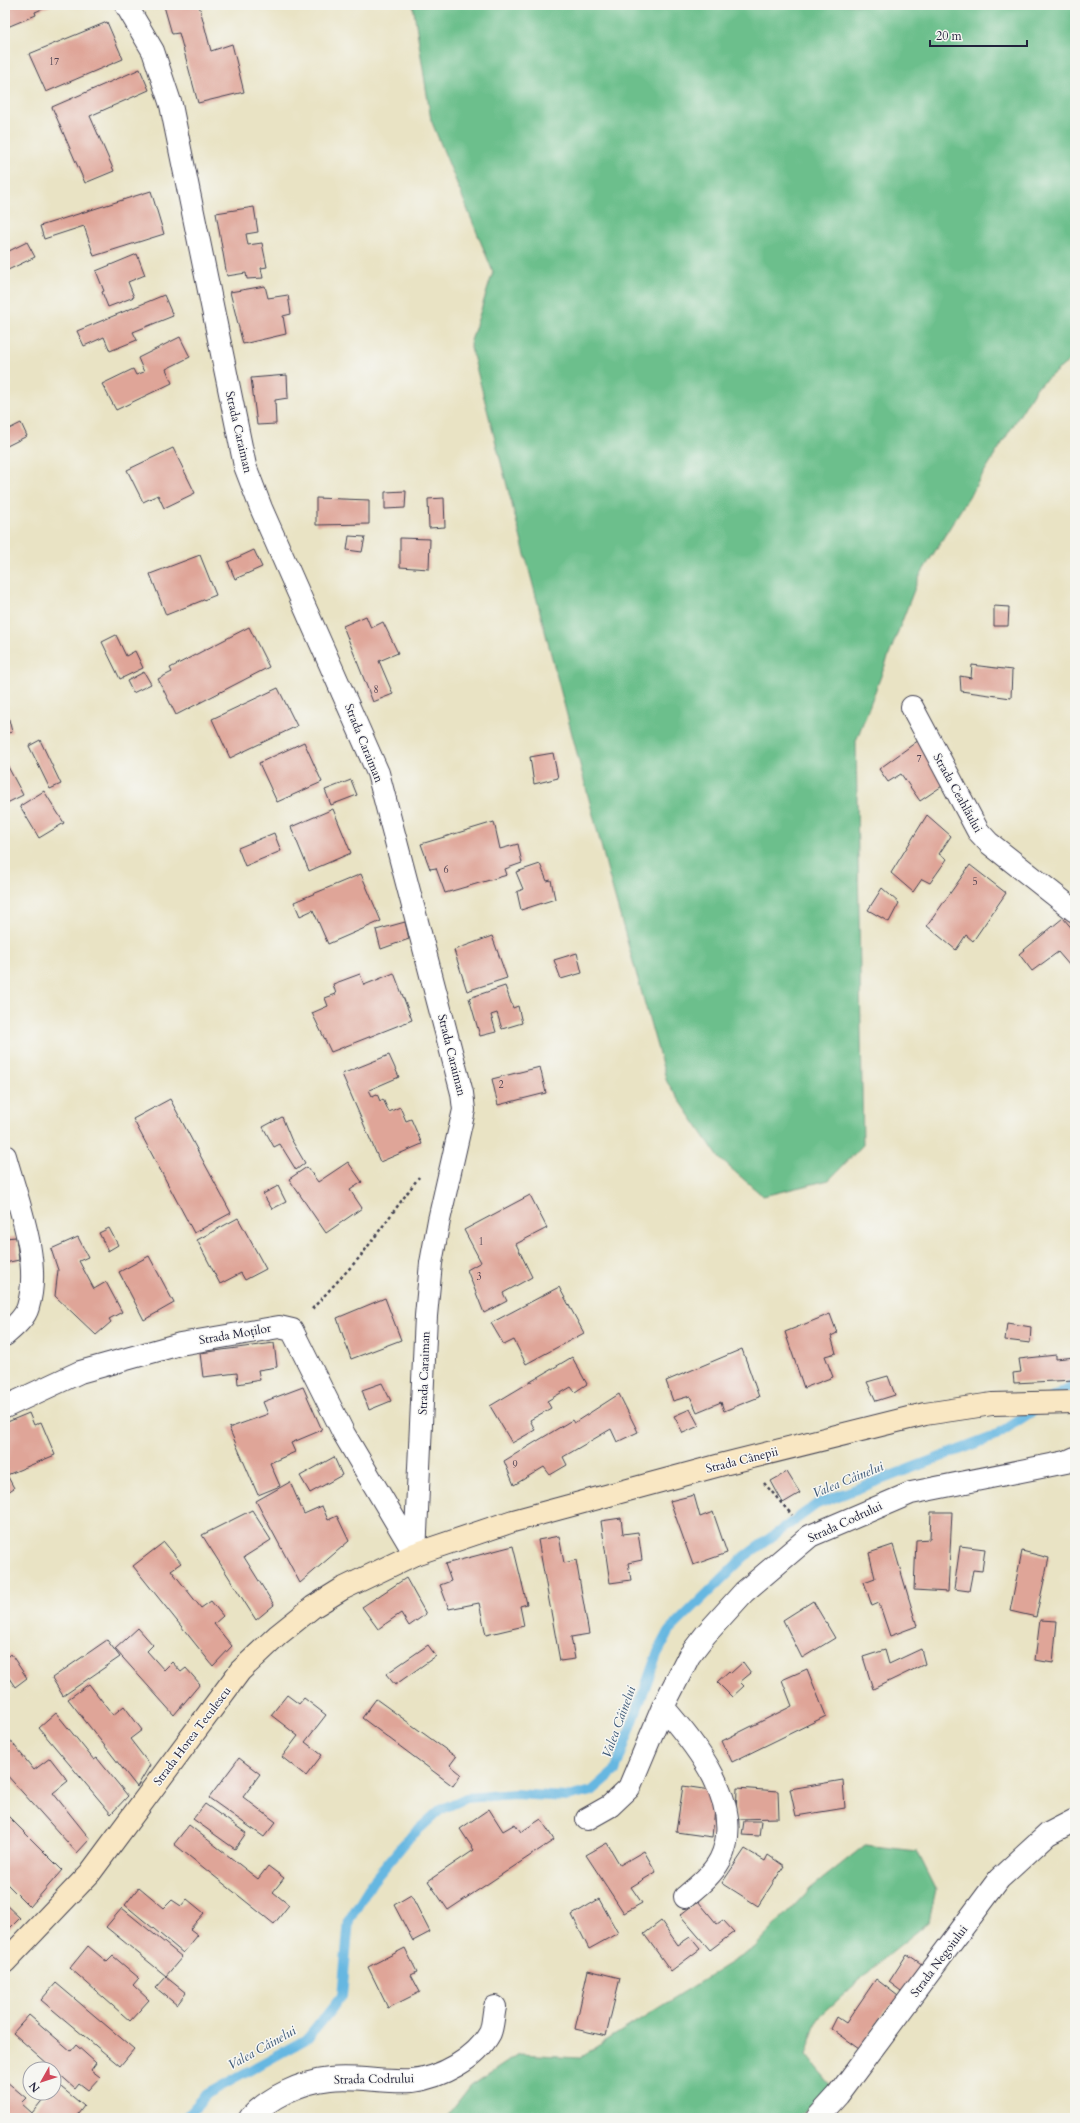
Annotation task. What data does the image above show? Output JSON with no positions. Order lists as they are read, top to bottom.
{
  "streets": {
    "street": [
      "Strada Caraiman",
      "Strada Ceahlăului",
      "Strada Moților",
      "Strada Cânepii",
      "Strada Codrului",
      "Strada Horea Teculescu",
      "Strada Negoiului"
    ]
  },
  "crossings": [
    ["Strada Caraiman", "Strada Cânepii"],
    ["Strada Caraiman", "Strada Horea Teculescu"],
    ["Strada Cânepii", "Strada Horea Teculescu"]
  ],
  "water": ["Valea Câinelui"],
  "house_numbers": [
    "17",
    "8",
    "7",
    "6",
    "5",
    "2",
    "1",
    "3",
    "9"
  ],
  "scale_bar": "20 m",
  "north": "bottom left"
}
